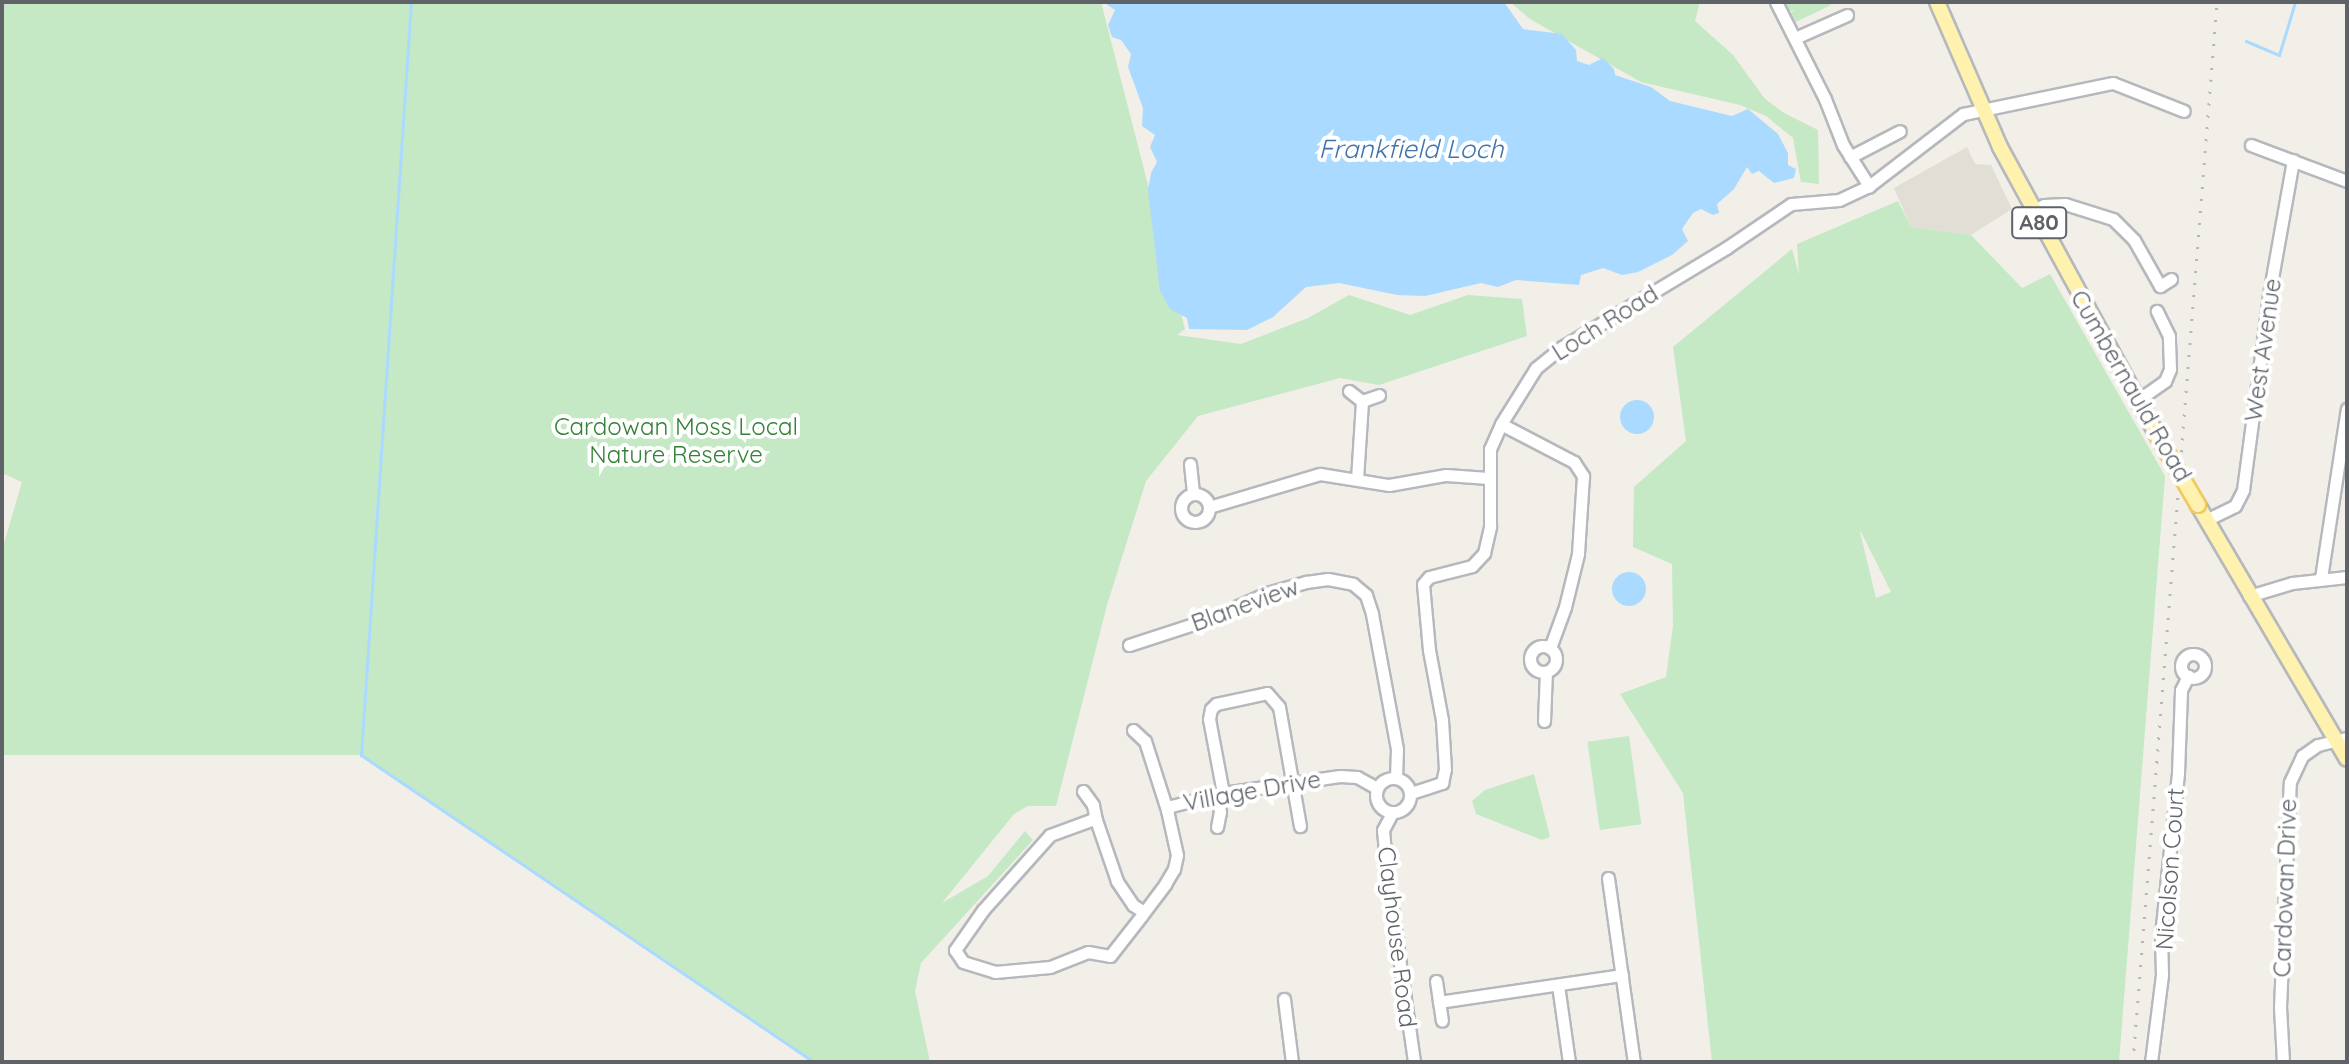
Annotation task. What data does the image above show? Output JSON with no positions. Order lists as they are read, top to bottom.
{
  "streets": {
    "main road": ["A80", "Cumbernauld Road"],
    "street": [
      "Loch Road",
      "West Avenue",
      "Blaneview",
      "Village Drive",
      "Nicolson Court",
      "Cardowan Drive",
      "Clayhouse Road"
    ]
  },
  "crossings": [
    ["Loch Road", "Cumbernauld Road"],
    ["Loch Road", "Blaneview"],
    ["Loch Road", "Village Drive"],
    ["Loch Road", "Clayhouse Road"],
    ["West Avenue", "Cumbernauld Road"],
    ["Cumbernauld Road", "Cardowan Drive"],
    ["Blaneview", "Village Drive"],
    ["Blaneview", "Clayhouse Road"],
    ["Village Drive", "Clayhouse Road"]
  ],
  "water": ["Frankfield Loch"],
  "parks": ["Cardowan Moss Local Nature Reserve"]
}
